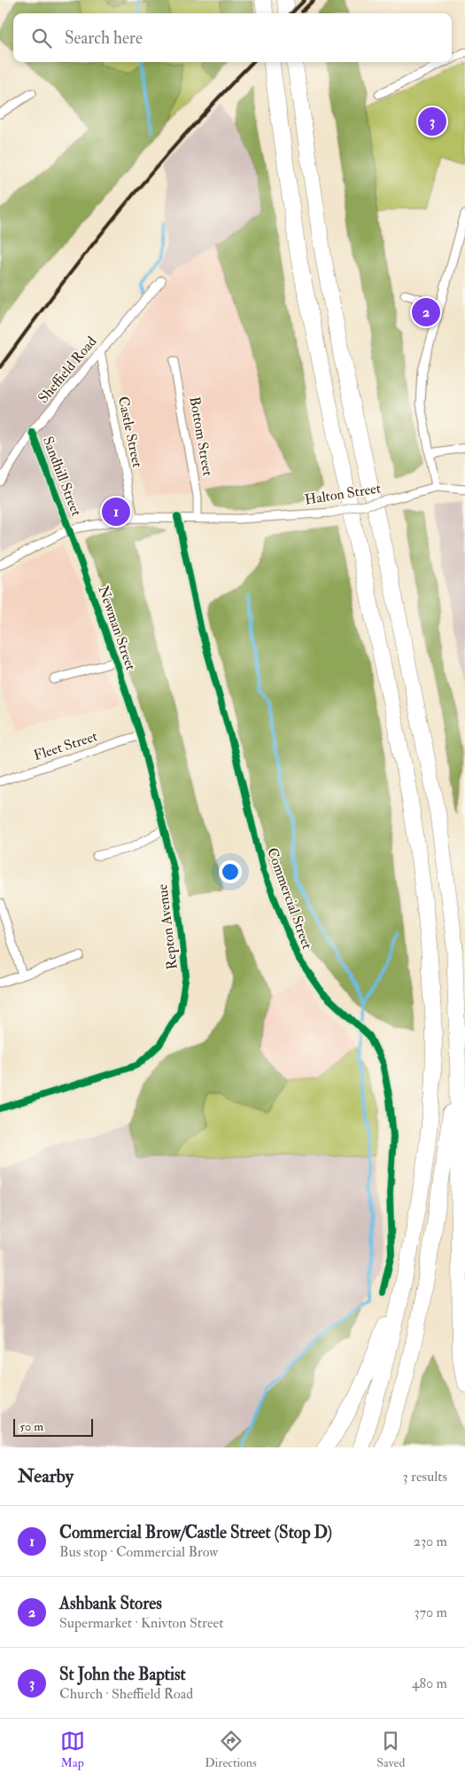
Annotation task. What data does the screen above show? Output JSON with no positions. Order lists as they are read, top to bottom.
{
  "streets": {
    "street": [
      "Sheffield Road",
      "Castle Street",
      "Bottom Street",
      "Sandhill Street",
      "Halton Street",
      "Newman Street",
      "Fleet Street",
      "Commercial Street",
      "Repton Avenue"
    ]
  },
  "crossings": [
    ["Sheffield Road", "Castle Street"],
    ["Sheffield Road", "Sandhill Street"],
    ["Castle Street", "Halton Street"],
    ["Bottom Street", "Halton Street"],
    ["Sandhill Street", "Halton Street"],
    ["Sandhill Street", "Newman Street"],
    ["Halton Street", "Newman Street"],
    ["Halton Street", "Commercial Street"],
    ["Newman Street", "Fleet Street"],
    ["Newman Street", "Repton Avenue"],
    ["Fleet Street", "Repton Avenue"]
  ],
  "scale_bar": "50 m",
  "page": {
    "search": "Search here",
    "pins": ["3", "2", "1"],
    "scale": "50 m",
    "heading": ["Nearby", "3 results"],
    "list": [
      {
        "mark": "1",
        "name": "Commercial Brow/Castle Street (Stop D)",
        "note": "Bus stop · Commercial Brow",
        "value": "230 m"
      },
      {
        "mark": "2",
        "name": "Ashbank Stores",
        "note": "Supermarket · Knivton Street",
        "value": "370 m"
      },
      {
        "mark": "3",
        "name": "St John the Baptist",
        "note": "Church · Sheffield Road",
        "value": "480 m"
      }
    ],
    "nav": ["Map", "Directions", "Saved"]
  }
}
